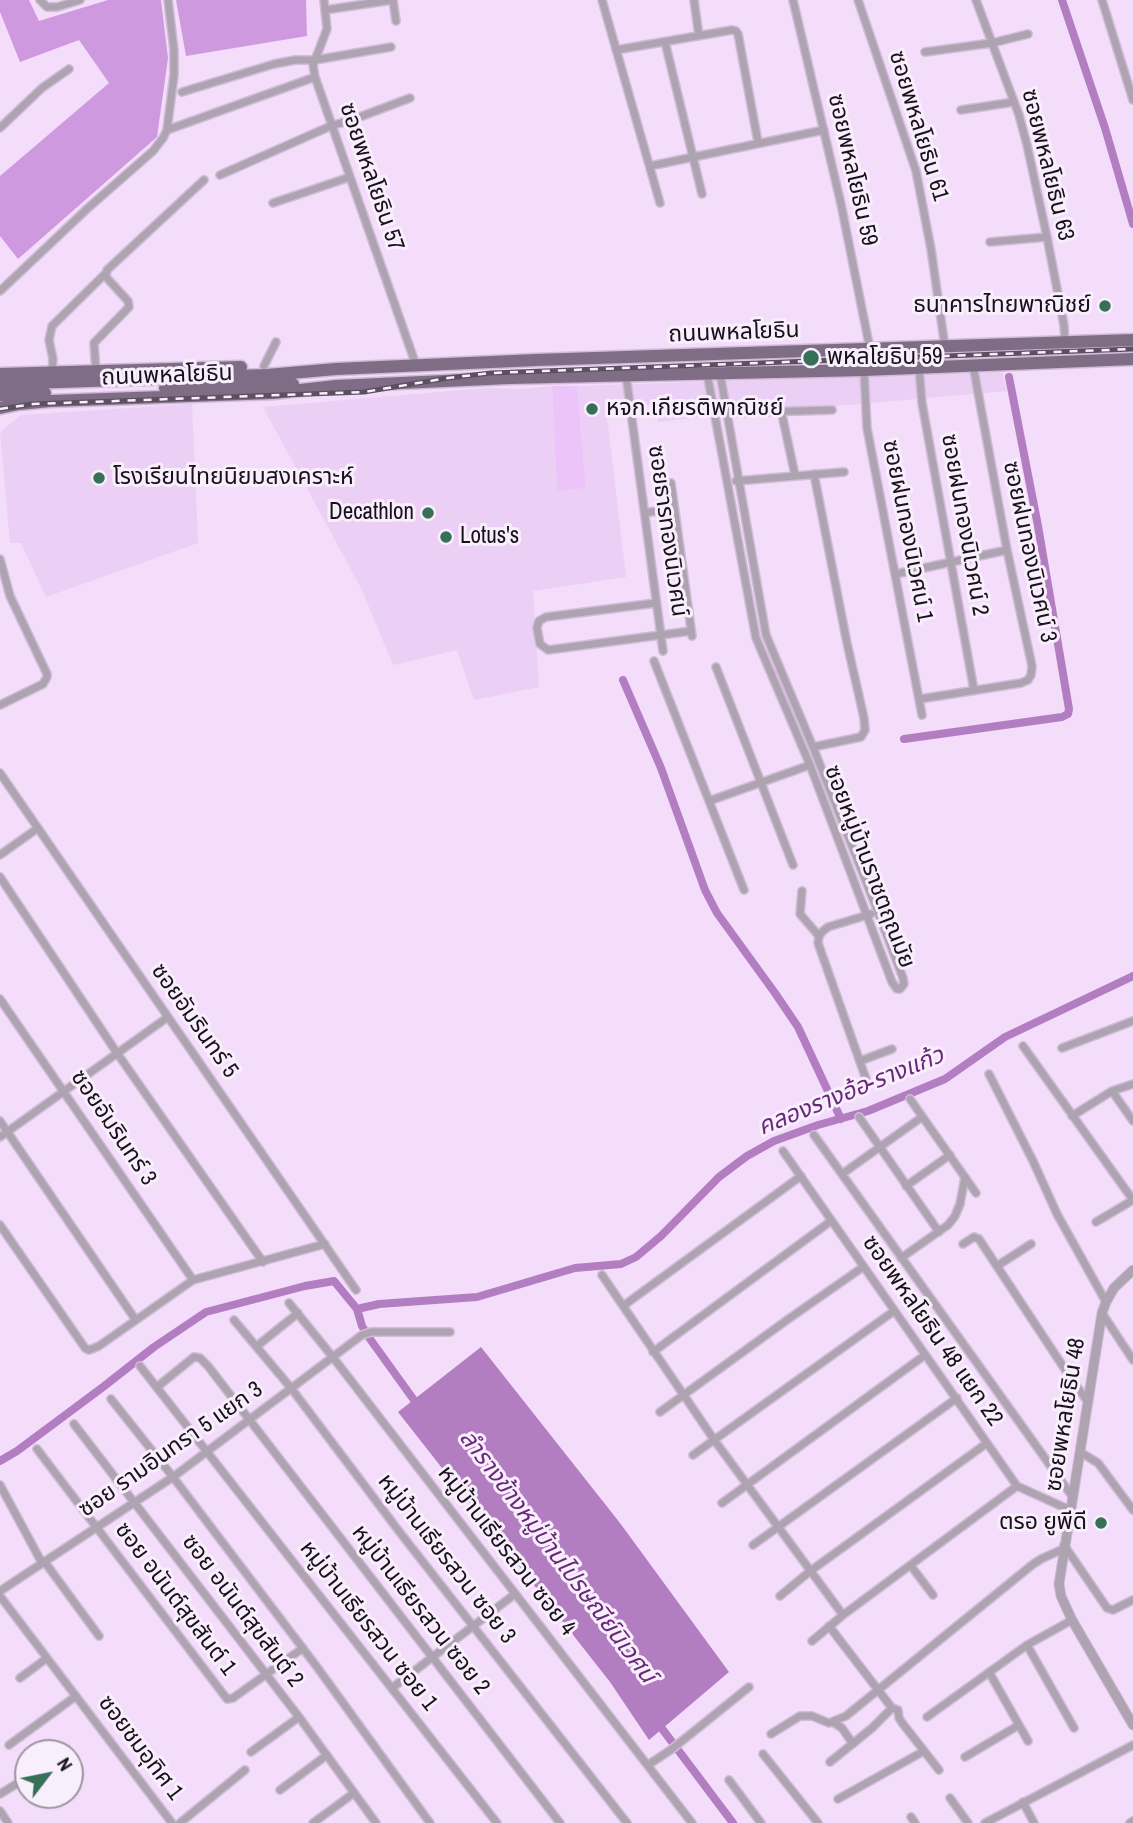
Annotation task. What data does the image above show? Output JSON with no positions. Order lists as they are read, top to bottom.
{
  "streets": {
    "main road": ["ถนนพหลโยธิน"],
    "street": [
      "ซอยพหลโยธิน 61",
      "ซอยพหลโยธิน 63",
      "ซอยพหลโยธิน 59",
      "ซอยพหลโยธิน 57",
      "ซอยฝนทองนิเวศน์ 2",
      "ซอยธารทองนิเวศน์",
      "ซอยฝนทองนิเวศน์ 1",
      "ซอยฝนทองนิเวศน์ 3",
      "ซอยหมู่บ้านราชตฤณมัย",
      "ซอยอัมรินทร์ 5",
      "ซอยอัมรินทร์ 3",
      "ซอยพหลโยธิน 48 แยก 22",
      "ซอยพหลโยธิน 48",
      "ซอย รามอินทรา 5 แยก 3",
      "หมู่บ้านเธียรสวน ซอย 4",
      "หมู่บ้านเธียรสวน ซอย 3",
      "ซอย อนันต์สุขสันต์ 1",
      "หมู่บ้านเธียรสวน ซอย 2",
      "ซอย อนันต์สุขสันต์ 2",
      "หมู่บ้านเธียรสวน ซอย 1",
      "ซอยชมอุทิศ 1"
    ]
  },
  "crossings": [
    ["ซอยพหลโยธิน 61", "ถนนพหลโยธิน"],
    ["ซอยพหลโยธิน 63", "ถนนพหลโยธิน"],
    ["ซอยพหลโยธิน 59", "ถนนพหลโยธิน"],
    ["ซอยพหลโยธิน 57", "ถนนพหลโยธิน"],
    ["ถนนพหลโยธิน", "ซอยฝนทองนิเวศน์ 2"],
    ["ถนนพหลโยธิน", "ซอยธารทองนิเวศน์"],
    ["ถนนพหลโยธิน", "ซอยฝนทองนิเวศน์ 1"],
    ["ถนนพหลโยธิน", "ซอยฝนทองนิเวศน์ 3"],
    ["ถนนพหลโยธิน", "ซอยหมู่บ้านราชตฤณมัย"],
    ["ซอยฝนทองนิเวศน์ 2", "ซอยฝนทองนิเวศน์ 3"],
    ["ซอยฝนทองนิเวศน์ 1", "ซอยฝนทองนิเวศน์ 3"],
    ["ซอย รามอินทรา 5 แยก 3", "หมู่บ้านเธียรสวน ซอย 4"],
    ["ซอย รามอินทรา 5 แยก 3", "หมู่บ้านเธียรสวน ซอย 3"],
    ["ซอย รามอินทรา 5 แยก 3", "ซอย อนันต์สุขสันต์ 1"],
    ["ซอย รามอินทรา 5 แยก 3", "หมู่บ้านเธียรสวน ซอย 2"],
    ["ซอย รามอินทรา 5 แยก 3", "ซอย อนันต์สุขสันต์ 2"],
    ["ซอย รามอินทรา 5 แยก 3", "หมู่บ้านเธียรสวน ซอย 1"],
    ["ซอย รามอินทรา 5 แยก 3", "ซอยชมอุทิศ 1"],
    ["ซอย อนันต์สุขสันต์ 1", "ซอย อนันต์สุขสันต์ 2"],
    ["หมู่บ้านเธียรสวน ซอย 2", "หมู่บ้านเธียรสวน ซอย 1"]
  ],
  "water": ["คลองรางอ้อ-รางแก้ว", "ลำรางข้างหมู่บ้านไปรษณีย์นิเวศน์"],
  "places": [
    "ธนาคารไทยพาณิชย์",
    "พหลโยธิน 59",
    "หจก.เกียรติพาณิชย์",
    "โรงเรียนไทยนิยมสงเคราะห์",
    "Decathlon",
    "Lotus's",
    "ตรอ ยูพีดี"
  ],
  "north": "top right"
}
